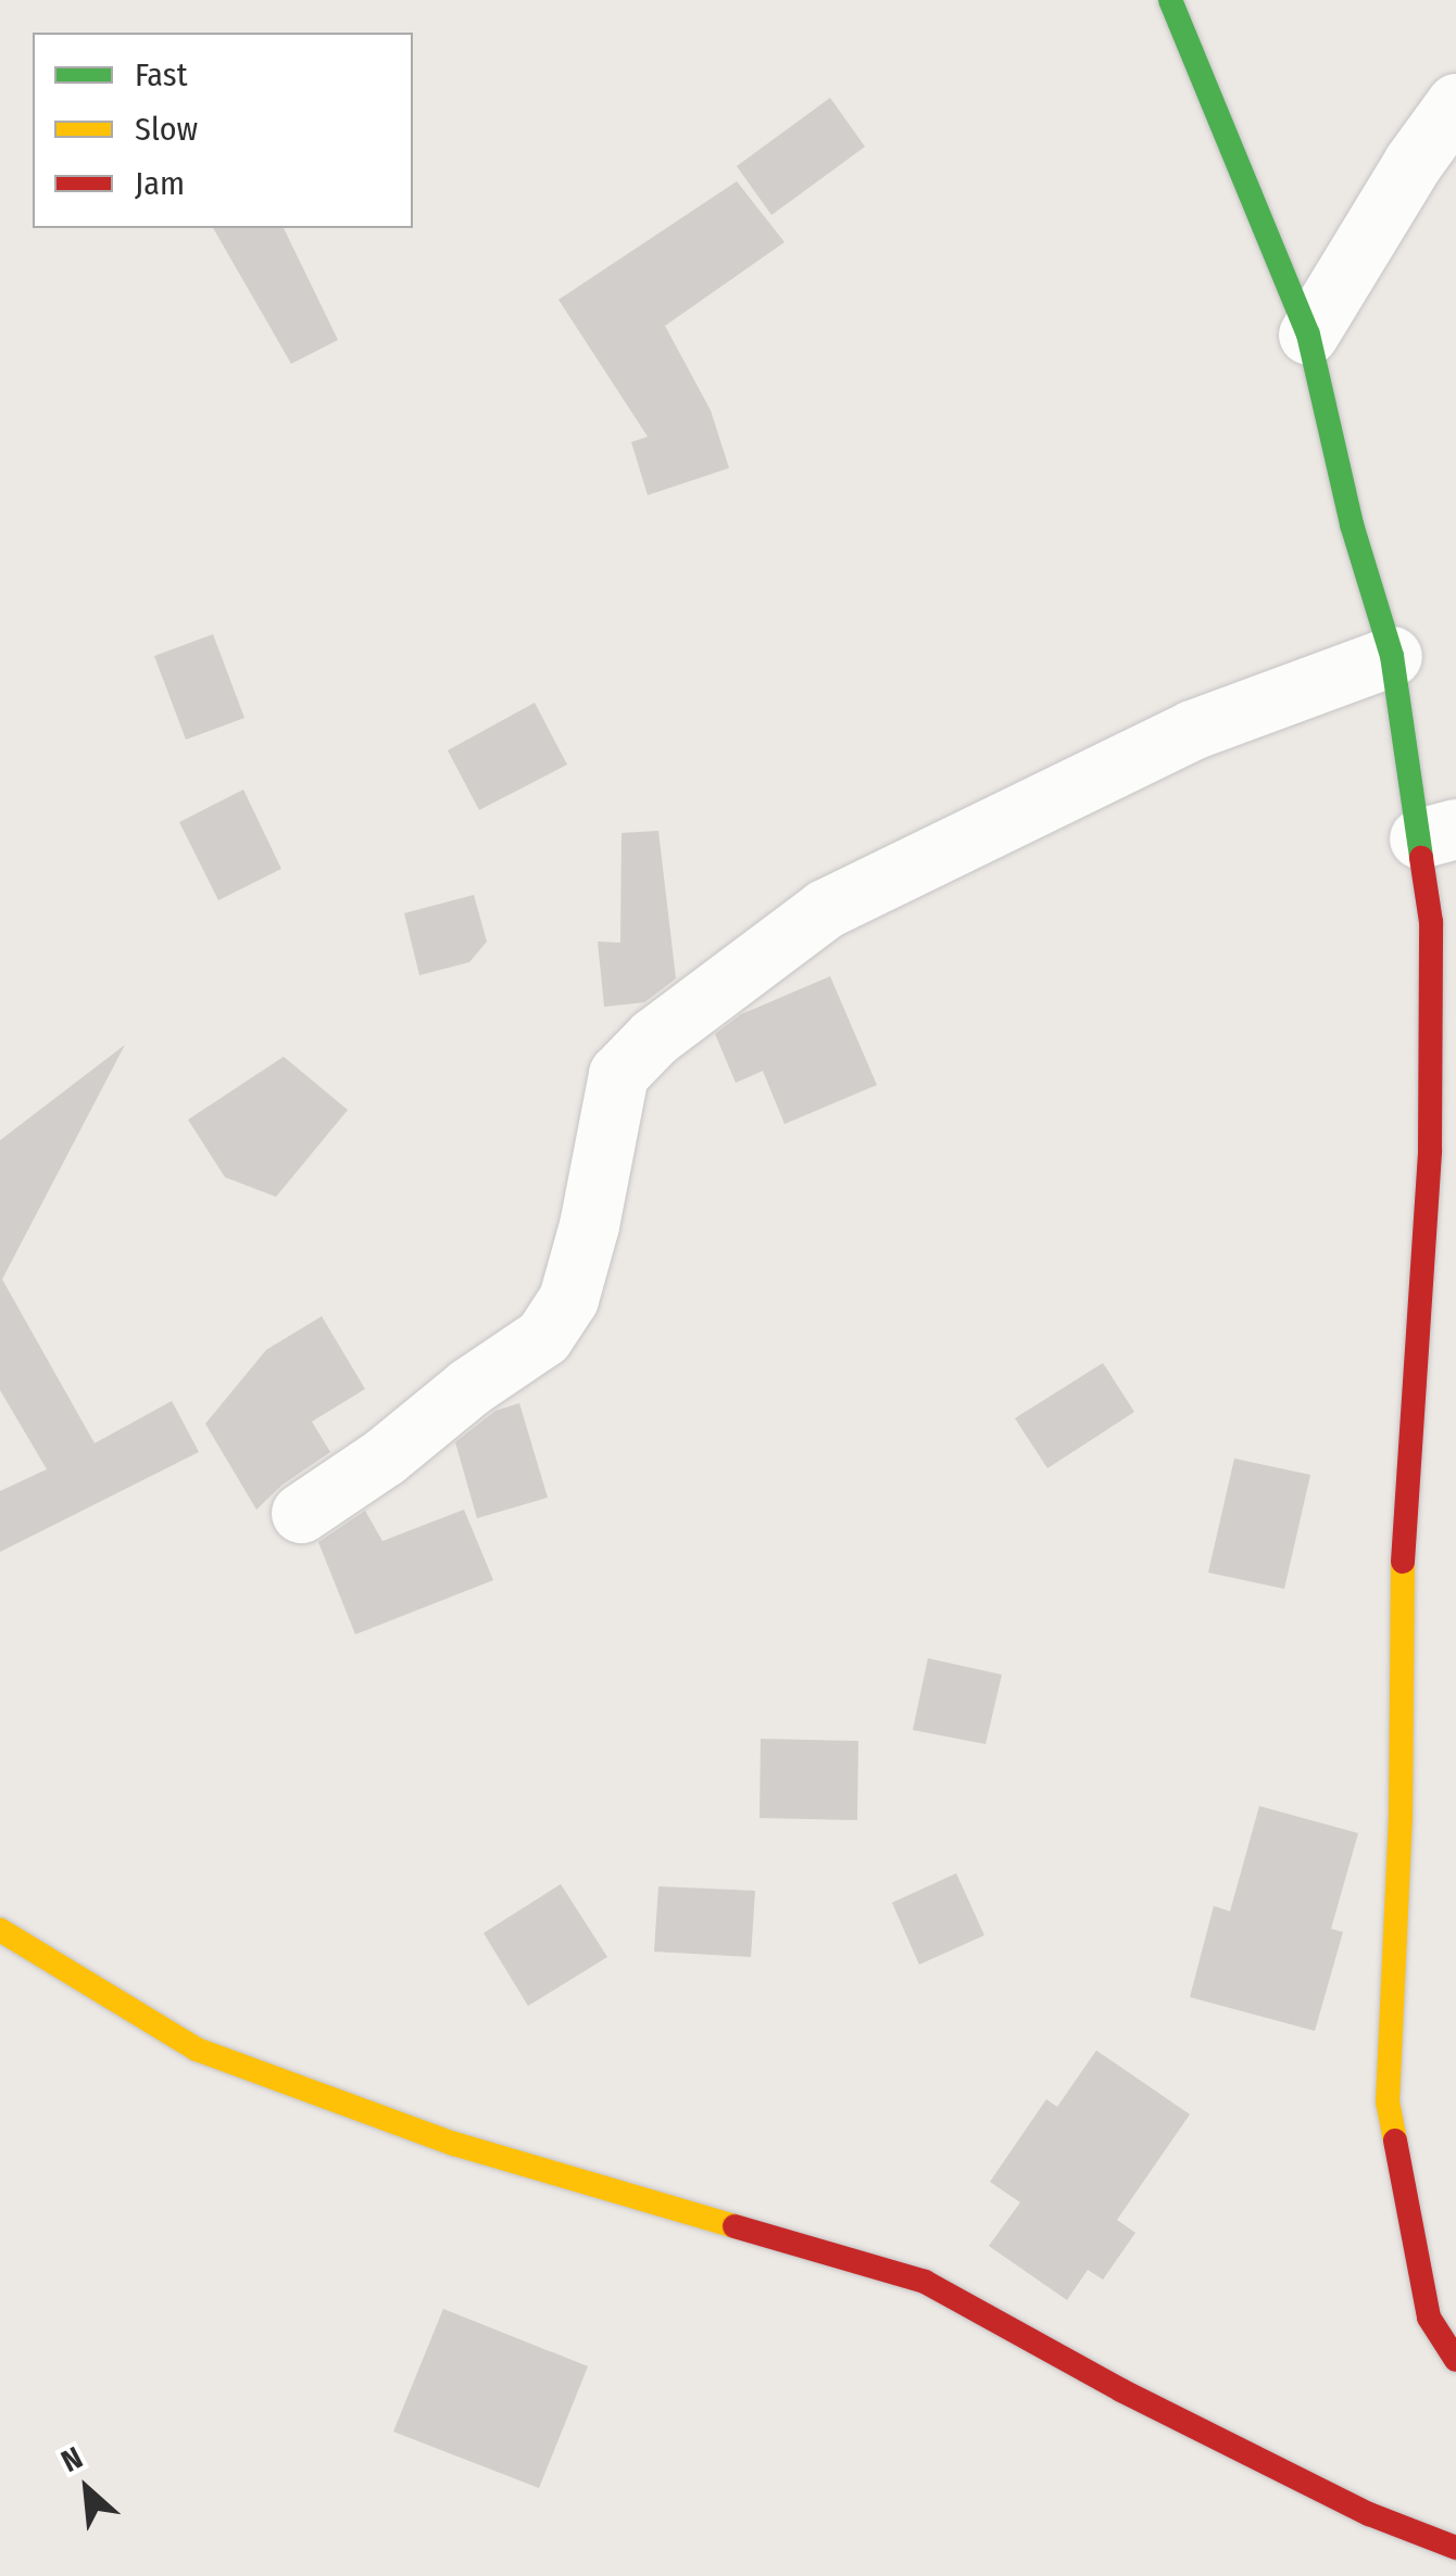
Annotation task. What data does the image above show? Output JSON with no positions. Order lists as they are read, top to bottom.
{
  "legend": ["Fast", "Slow", "Jam"],
  "north": "top left"
}
